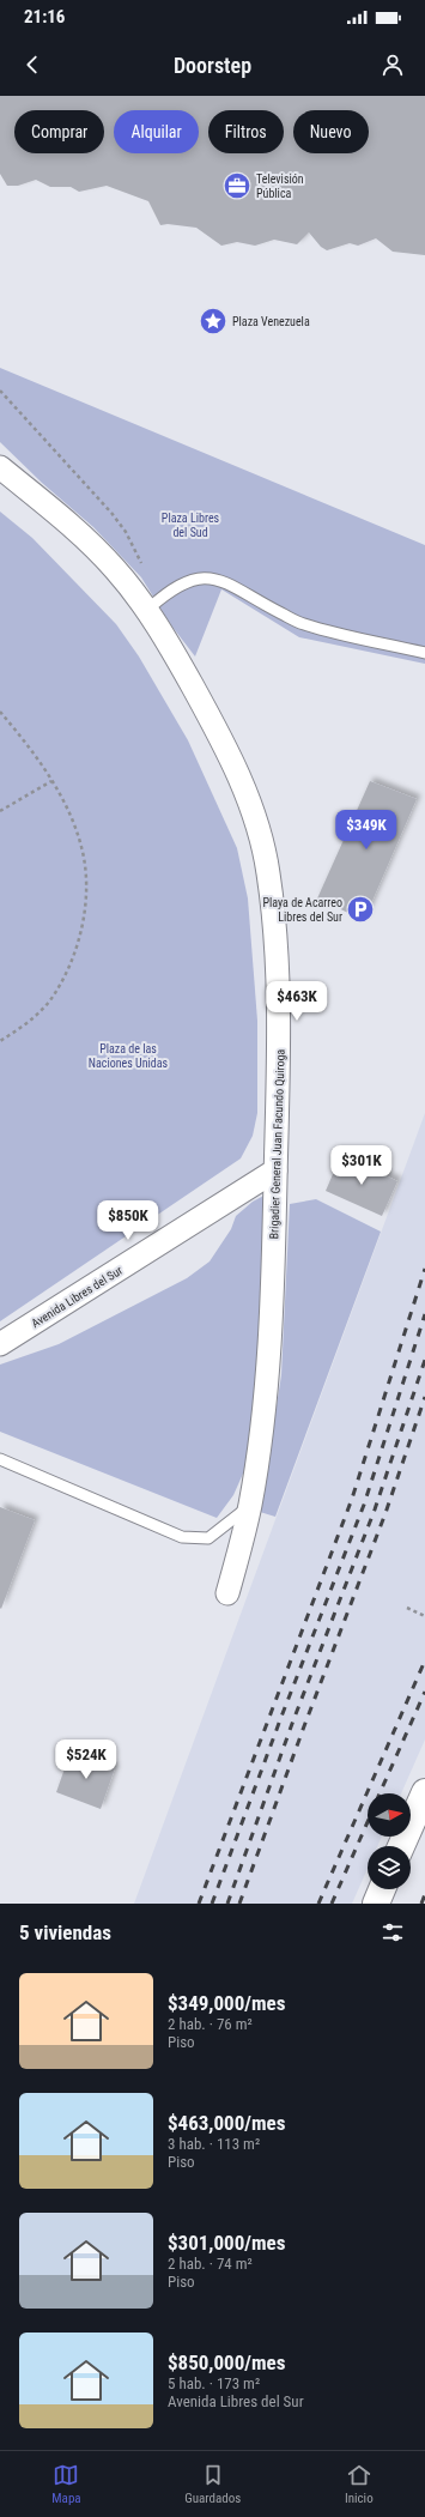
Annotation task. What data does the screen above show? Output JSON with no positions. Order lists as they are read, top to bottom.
{
  "streets": {
    "street": ["Brigadier General Juan Facundo Quiroga", "Avenida Libres del Sur"]
  },
  "crossings": [
    ["Brigadier General Juan Facundo Quiroga", "Avenida Libres del Sur"]
  ],
  "parks": ["Plaza Libres del Sud", "Plaza de las Naciones Unidas"],
  "places": {
    "office": ["Televisión Pública"],
    "place": ["Plaza Venezuela"],
    "parking": ["Playa de Acarreo Libres del Sur"]
  },
  "north": "right",
  "page": {
    "status": "21:16",
    "header": "Doorstep",
    "chip": [
      "Comprar",
      "Alquilar",
      "Filtros",
      "Nuevo"
    ],
    "price": [
      "$349K",
      "$463K",
      "$301K",
      "$850K",
      "$524K"
    ],
    "heading": "5 viviendas",
    "list": [
      {
        "name": "$349,000/mes",
        "note": "2 hab. · 76 m² · Piso"
      },
      {
        "name": "$463,000/mes",
        "note": "3 hab. · 113 m² · Piso"
      },
      {
        "name": "$301,000/mes",
        "note": "2 hab. · 74 m² · Piso"
      },
      {
        "name": "$850,000/mes",
        "note": "5 hab. · 173 m² · Avenida Libres del Sur"
      }
    ],
    "tabs": ["Mapa", "Guardados", "Inicio"]
  }
}
